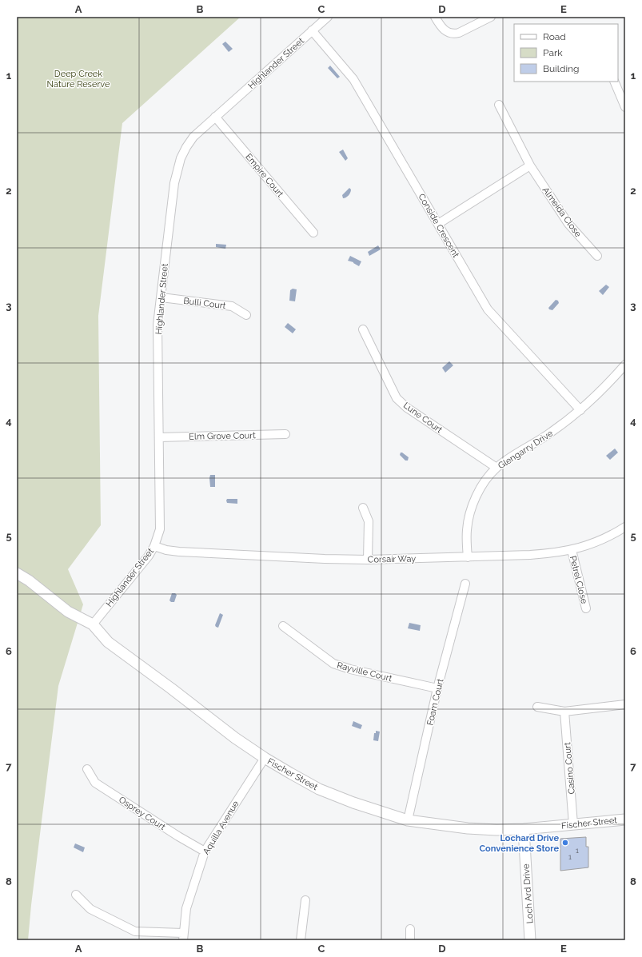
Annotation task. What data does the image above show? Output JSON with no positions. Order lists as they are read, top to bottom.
{
  "streets": {
    "street": [
      "Highlander Street",
      "Empire Court",
      "Almeida Close",
      "Conside Crescent",
      "Bulli Court",
      "Lune Court",
      "Elm Grove Court",
      "Glengarry Drive",
      "Corsair Way",
      "Petrel Close",
      "Rayville Court",
      "Foam Court",
      "Casino Court",
      "Fischer Street",
      "Osprey Court",
      "Aquilla Avenue",
      "Loch Ard Drive"
    ]
  },
  "crossings": [
    ["Highlander Street", "Empire Court"],
    ["Highlander Street", "Conside Crescent"],
    ["Highlander Street", "Bulli Court"],
    ["Highlander Street", "Elm Grove Court"],
    ["Highlander Street", "Corsair Way"],
    ["Highlander Street", "Fischer Street"],
    ["Conside Crescent", "Glengarry Drive"],
    ["Lune Court", "Glengarry Drive"],
    ["Glengarry Drive", "Corsair Way"],
    ["Corsair Way", "Petrel Close"],
    ["Rayville Court", "Foam Court"],
    ["Foam Court", "Fischer Street"],
    ["Casino Court", "Fischer Street"],
    ["Fischer Street", "Aquilla Avenue"],
    ["Fischer Street", "Loch Ard Drive"],
    ["Osprey Court", "Aquilla Avenue"]
  ],
  "parks": ["Deep Creek Nature Reserve"],
  "places": ["Lochard Drive Convenience Store"],
  "house_numbers": ["1", "1"],
  "legend": ["Road", "Park", "Building"],
  "grid": {
    "columns": [
      "A",
      "B",
      "C",
      "D",
      "E"
    ],
    "rows": [
      "1",
      "2",
      "3",
      "4",
      "5",
      "6",
      "7",
      "8"
    ]
  }
}
